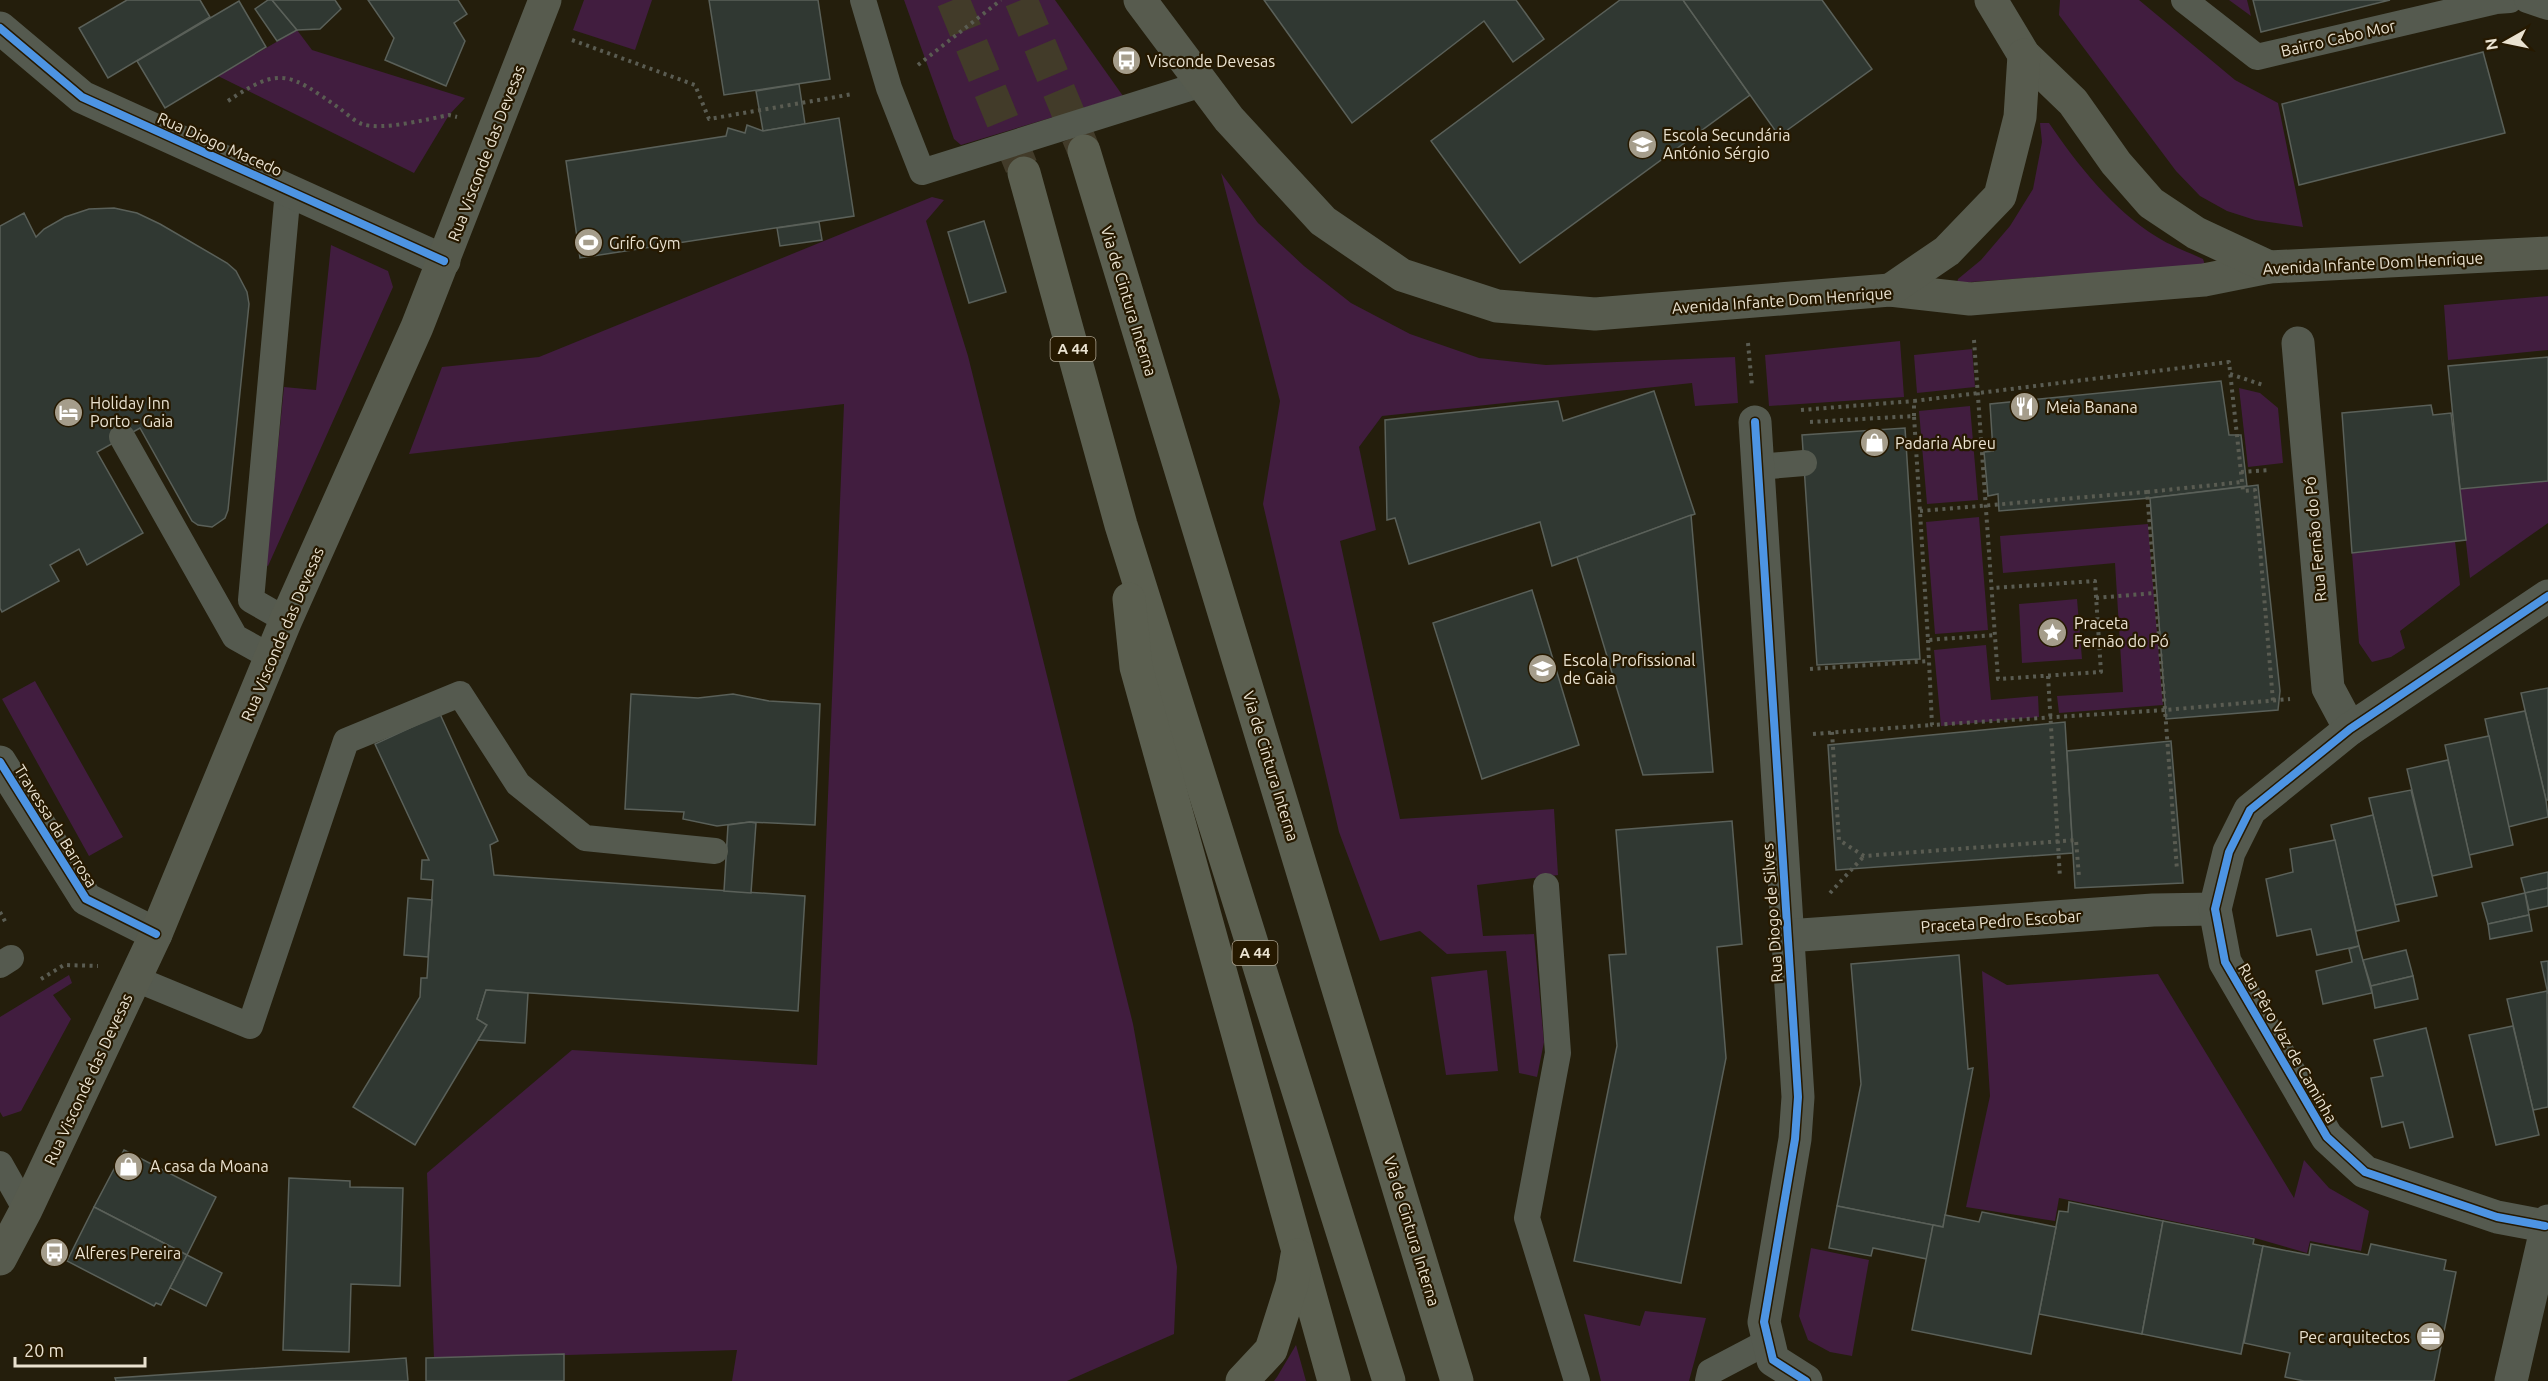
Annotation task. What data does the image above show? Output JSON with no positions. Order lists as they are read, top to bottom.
{
  "streets": {
    "highway": ["Via de Cintura Interna", "A 44"],
    "main road": ["Rua Visconde das Devesas", "Avenida Infante Dom Henrique"],
    "street": [
      "Rua Diogo Macedo",
      "Rua Fernão do Pó",
      "Travessa da Barrosa",
      "Rua Diogo de Silves",
      "Praceta Pedro Escobar",
      "Rua Pêro Vaz de Caminha"
    ],
    "lane": ["Bairro Cabo Mor"]
  },
  "crossings": [
    ["Rua Diogo Macedo", "Rua Visconde das Devesas"],
    ["Rua Visconde das Devesas", "Travessa da Barrosa"],
    ["Rua Fernão do Pó", "Rua Pêro Vaz de Caminha"],
    ["Rua Diogo de Silves", "Praceta Pedro Escobar"],
    ["Praceta Pedro Escobar", "Rua Pêro Vaz de Caminha"]
  ],
  "places": {
    "bus stop": ["Visconde Devesas", "Alferes Pereira"],
    "school or university": ["Escola Secundária António Sérgio", "Escola Profissional de Gaia"],
    "sports": ["Grifo Gym"],
    "restaurant": ["Meia Banana"],
    "hotel": ["Holiday Inn Porto - Gaia"],
    "shop": ["Padaria Abreu", "A casa da Moana"],
    "place": ["Praceta Fernão do Pó"],
    "office": ["Pec arquitectos"]
  },
  "scale_bar": "20 m",
  "north": "left"
}
